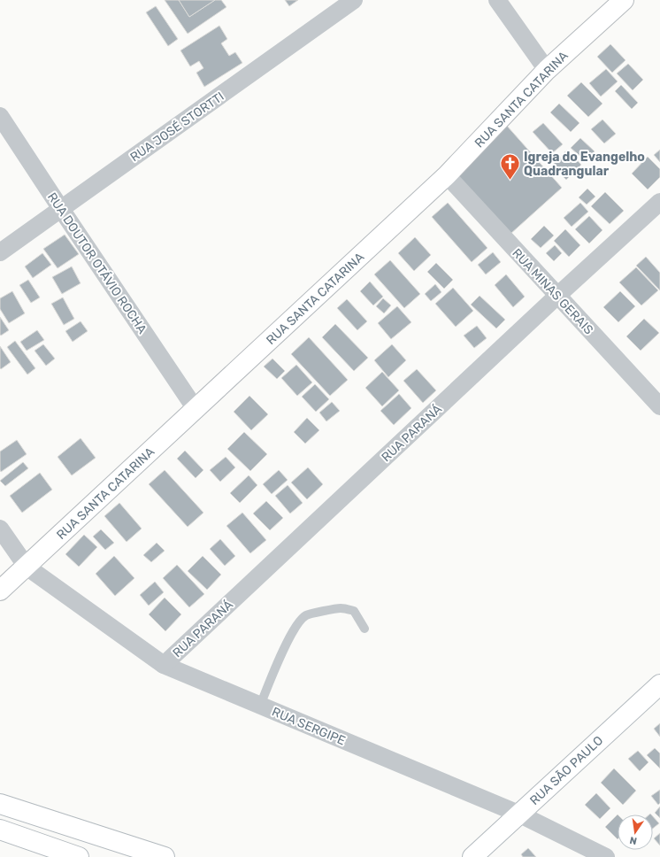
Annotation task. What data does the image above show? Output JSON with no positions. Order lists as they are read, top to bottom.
{
  "streets": {
    "main road": ["RUA SANTA CATARINA", "RUA SÃO PAULO"],
    "street": [
      "RUA JOSÉ STORTTI",
      "RUA DOUTOR OTÁVIO ROCHA",
      "RUA MINAS GERAIS",
      "RUA PARANÁ",
      "RUA SERGIPE"
    ]
  },
  "crossings": [
    ["RUA SANTA CATARINA", "RUA DOUTOR OTÁVIO ROCHA"],
    ["RUA SANTA CATARINA", "RUA MINAS GERAIS"],
    ["RUA SANTA CATARINA", "RUA SERGIPE"],
    ["RUA JOSÉ STORTTI", "RUA DOUTOR OTÁVIO ROCHA"],
    ["RUA MINAS GERAIS", "RUA PARANÁ"],
    ["RUA PARANÁ", "RUA SERGIPE"],
    ["RUA SERGIPE", "RUA SÃO PAULO"]
  ],
  "places": {
    "church": ["Igreja do Evangelho Quadrangular"]
  },
  "north": "bottom"
}
